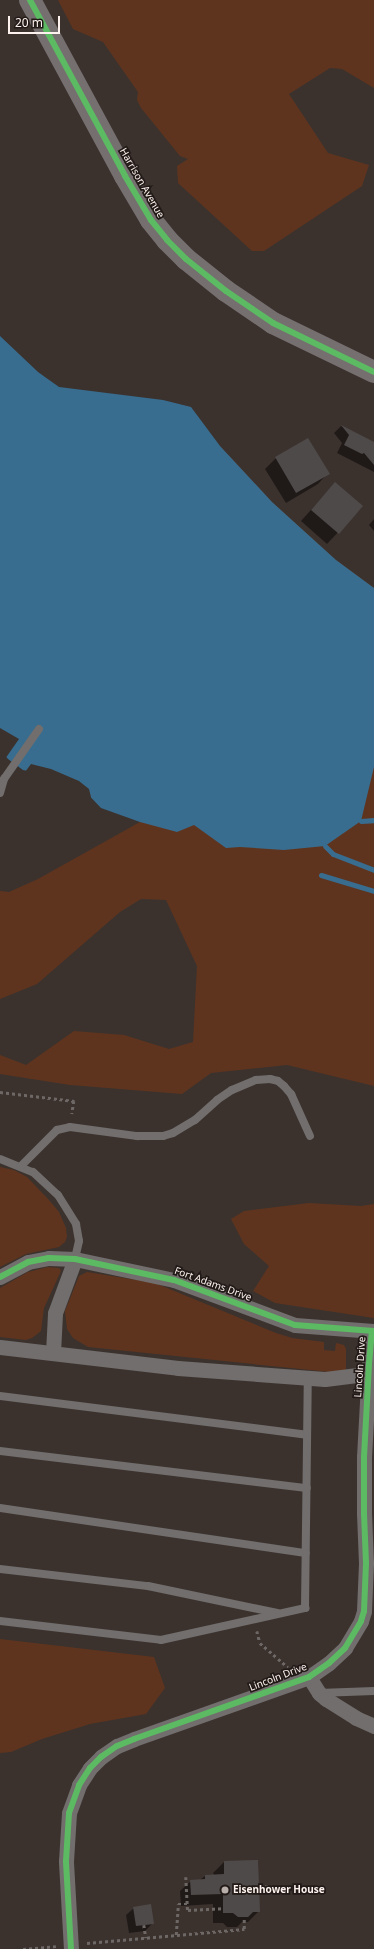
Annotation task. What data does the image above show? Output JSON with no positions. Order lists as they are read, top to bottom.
{
  "streets": {
    "main road": ["Harrison Avenue"],
    "street": ["Fort Adams Drive", "Lincoln Drive"]
  },
  "crossings": [
    ["Fort Adams Drive", "Lincoln Drive"]
  ],
  "places": ["Eisenhower House"],
  "scale_bar": "20 m"
}
